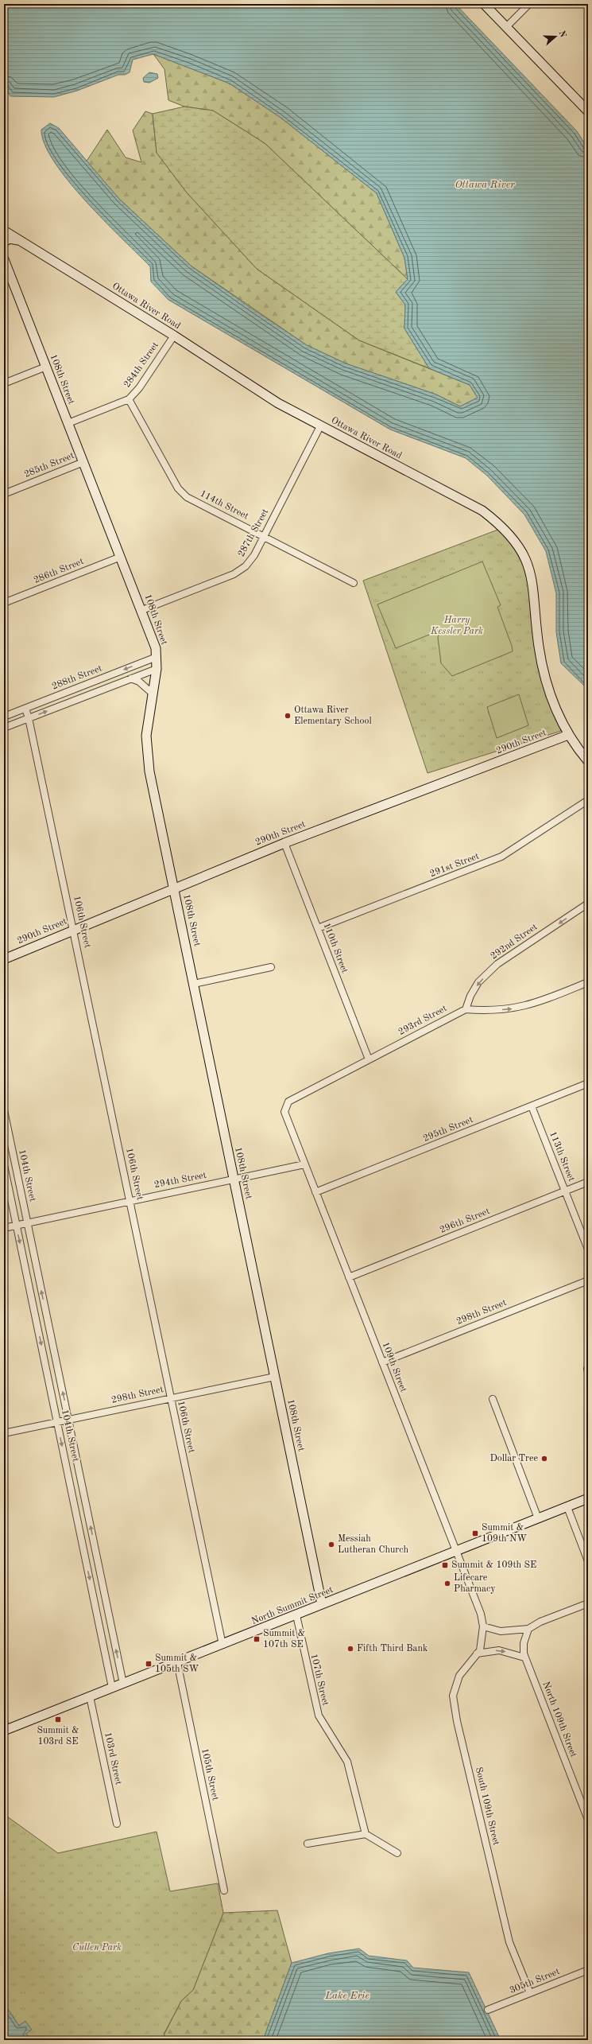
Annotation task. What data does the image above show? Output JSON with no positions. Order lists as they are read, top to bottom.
{
  "streets": {
    "street": [
      "Ottawa River Road",
      "284th Street",
      "108th Street",
      "285th Street",
      "114th Street",
      "287th Street",
      "286th Street",
      "288th Street",
      "290th Street",
      "291st Street",
      "106th Street",
      "292nd Street",
      "110th Street",
      "293rd Street",
      "295th Street",
      "113th Street",
      "104th Street",
      "294th Street",
      "296th Street",
      "298th Street",
      "109th Street",
      "North Summit Street",
      "107th Street",
      "North 109th Street",
      "103rd Street",
      "105th Street",
      "South 109th Street",
      "305th Street"
    ]
  },
  "crossings": [
    ["Ottawa River Road", "284th Street"],
    ["Ottawa River Road", "287th Street"],
    ["Ottawa River Road", "290th Street"],
    ["284th Street", "108th Street"],
    ["284th Street", "114th Street"],
    ["108th Street", "285th Street"],
    ["108th Street", "287th Street"],
    ["108th Street", "286th Street"],
    ["108th Street", "288th Street"],
    ["108th Street", "290th Street"],
    ["108th Street", "294th Street"],
    ["108th Street", "298th Street"],
    ["108th Street", "North Summit Street"],
    ["114th Street", "287th Street"],
    ["288th Street", "106th Street"],
    ["290th Street", "106th Street"],
    ["290th Street", "110th Street"],
    ["291st Street", "110th Street"],
    ["106th Street", "294th Street"],
    ["106th Street", "298th Street"],
    ["106th Street", "North Summit Street"],
    ["292nd Street", "293rd Street"],
    ["110th Street", "293rd Street"],
    ["293rd Street", "109th Street"],
    ["295th Street", "113th Street"],
    ["295th Street", "109th Street"],
    ["113th Street", "296th Street"],
    ["104th Street", "294th Street"],
    ["104th Street", "298th Street"],
    ["104th Street", "North Summit Street"],
    ["294th Street", "109th Street"],
    ["296th Street", "109th Street"],
    ["298th Street", "109th Street"],
    ["109th Street", "North Summit Street"],
    ["109th Street", "South 109th Street"],
    ["North Summit Street", "107th Street"],
    ["North Summit Street", "103rd Street"],
    ["North Summit Street", "105th Street"],
    ["South 109th Street", "305th Street"]
  ],
  "one_way": ["292nd Street"],
  "water": ["Ottawa River", "Lake Erie"],
  "parks": ["Harry Kessler Park", "Cullen Park"],
  "places": {
    "other": [
      "Ottawa River Elementary School",
      "Dollar Tree",
      "Messiah Lutheran Church",
      "Lifecare Pharmacy",
      "Fifth Third Bank"
    ],
    "transit": [
      "Summit & 109th NW",
      "Summit & 109th SE",
      "Summit & 107th SE",
      "Summit & 105th SW",
      "Summit & 103rd SE"
    ]
  },
  "north": "right"
}
